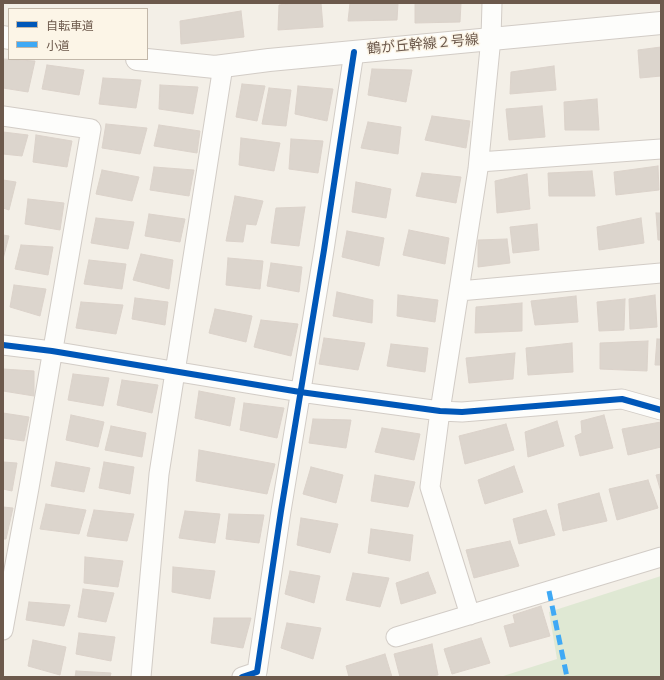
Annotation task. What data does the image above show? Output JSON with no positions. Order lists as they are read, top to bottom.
{
  "streets": {
    "street": ["鶴が丘幹線２号線"]
  },
  "legend": ["自転車道", "小道"]
}
